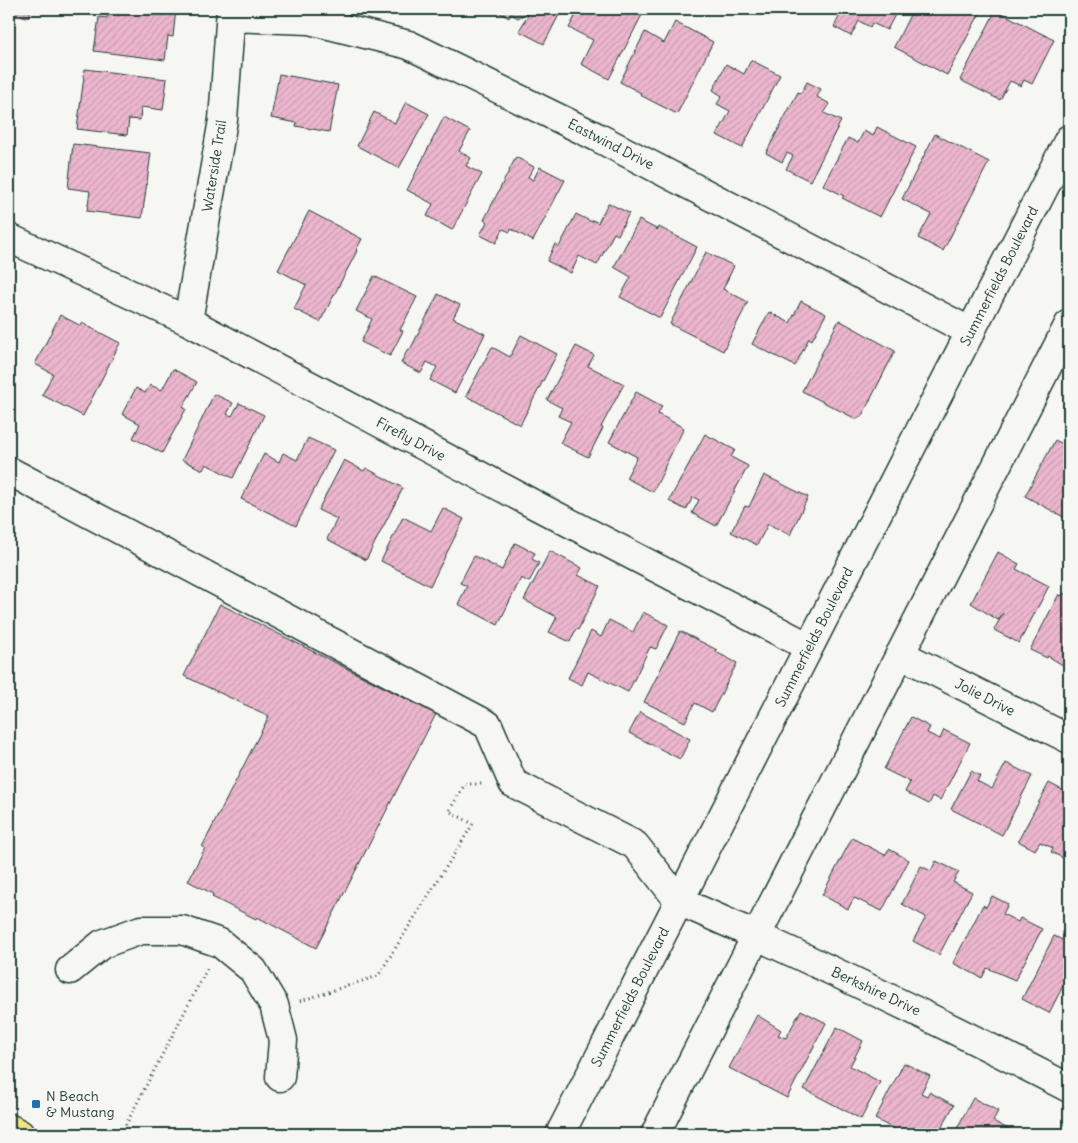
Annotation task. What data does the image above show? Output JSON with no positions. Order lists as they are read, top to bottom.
{
  "streets": {
    "street": [
      "Eastwind Drive",
      "Waterside Trail",
      "Summerfields Boulevard",
      "Firefly Drive",
      "Jolie Drive",
      "Berkshire Drive"
    ]
  },
  "crossings": [
    ["Eastwind Drive", "Waterside Trail"],
    ["Eastwind Drive", "Summerfields Boulevard"],
    ["Waterside Trail", "Firefly Drive"],
    ["Summerfields Boulevard", "Firefly Drive"],
    ["Summerfields Boulevard", "Berkshire Drive"]
  ],
  "places": {
    "transit": ["N Beach & Mustang"]
  }
}
